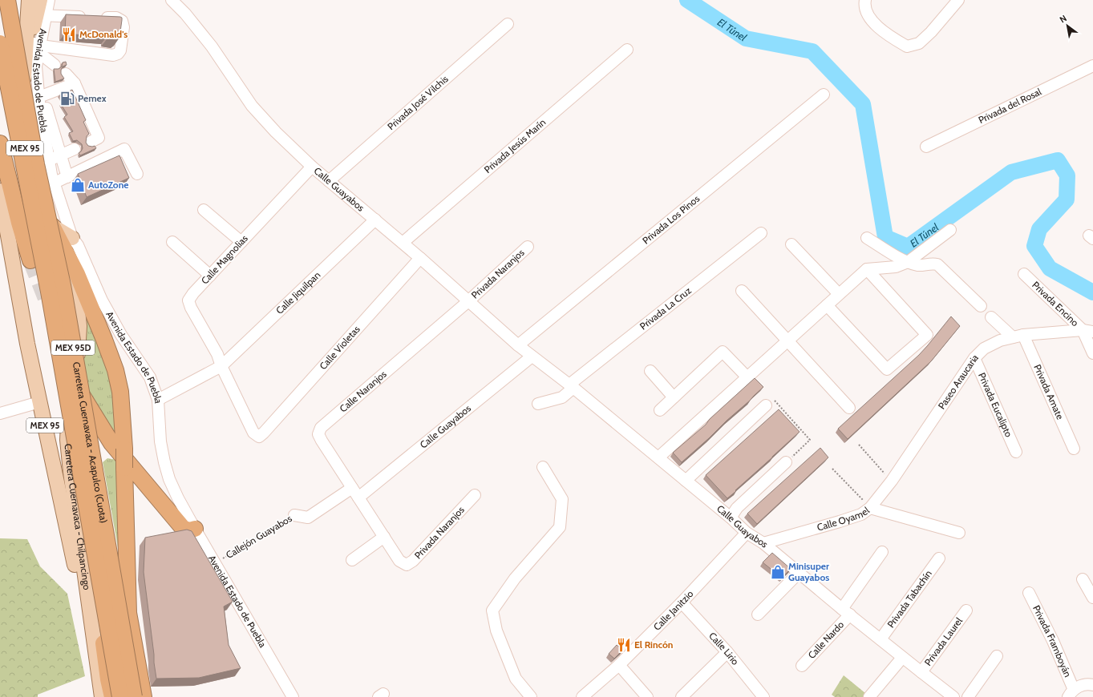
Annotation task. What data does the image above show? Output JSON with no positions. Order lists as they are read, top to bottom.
{
  "streets": {
    "highway": ["MEX 95D", "Carretera Cuernavaca - Acapulco (Cuota)"],
    "main road": ["MEX 95", "Carretera Cuernavaca - Chilpancingo"],
    "street": [
      "Avenida Estado de Puebla",
      "Privada José Vilchis",
      "Privada del Rosal",
      "Privada Jesús Marín",
      "Calle Guayabos",
      "Privada Los Pinos",
      "Calle Magnolias",
      "Privada Naranjos",
      "Calle Jiquilpan",
      "Privada Encino",
      "Privada La Cruz",
      "Calle Violetas",
      "Paseo Araucaria",
      "Calle Naranjos",
      "Privada Amate",
      "Privada Eucalipto",
      "Calle Oyamel",
      "Callejón Guayabos",
      "Privada Tabachín",
      "Calle Janitzio",
      "Calle Nardo",
      "Privada Framboyán",
      "Privada Laurel",
      "Calle Lirio"
    ]
  },
  "crossings": [
    ["Avenida Estado de Puebla", "MEX 95"],
    ["Avenida Estado de Puebla", "Calle Jiquilpan"],
    ["Avenida Estado de Puebla", "Carretera Cuernavaca - Chilpancingo"],
    ["Avenida Estado de Puebla", "Callejón Guayabos"],
    ["Privada José Vilchis", "Calle Guayabos"],
    ["Privada Jesús Marín", "Calle Guayabos"],
    ["MEX 95", "Carretera Cuernavaca - Chilpancingo"],
    ["Calle Guayabos", "Privada Los Pinos"],
    ["Calle Guayabos", "Calle Magnolias"],
    ["Calle Guayabos", "Privada Naranjos"],
    ["Calle Guayabos", "Calle Jiquilpan"],
    ["Calle Guayabos", "Privada La Cruz"],
    ["Calle Guayabos", "Calle Violetas"],
    ["Calle Guayabos", "Calle Naranjos"],
    ["Calle Guayabos", "Calle Oyamel"],
    ["Calle Guayabos", "Privada Tabachín"],
    ["Calle Guayabos", "Calle Janitzio"],
    ["Calle Guayabos", "Calle Nardo"],
    ["Calle Guayabos", "Privada Laurel"],
    ["Calle Magnolias", "Calle Jiquilpan"],
    ["Calle Magnolias", "Calle Violetas"],
    ["Privada Naranjos", "Calle Naranjos"],
    ["Calle Jiquilpan", "Calle Violetas"],
    ["Privada Encino", "Paseo Araucaria"],
    ["Paseo Araucaria", "Privada Amate"],
    ["Paseo Araucaria", "Privada Eucalipto"],
    ["Paseo Araucaria", "Calle Oyamel"],
    ["Calle Naranjos", "Callejón Guayabos"],
    ["Calle Janitzio", "Calle Lirio"]
  ],
  "water": ["El Túnel"],
  "places": {
    "restaurant": ["McDonald's", "El Rincón"],
    "fuel station": ["Pemex"],
    "shop": ["AutoZone", "Minisuper Guayabos"]
  },
  "north": "top left"
}
